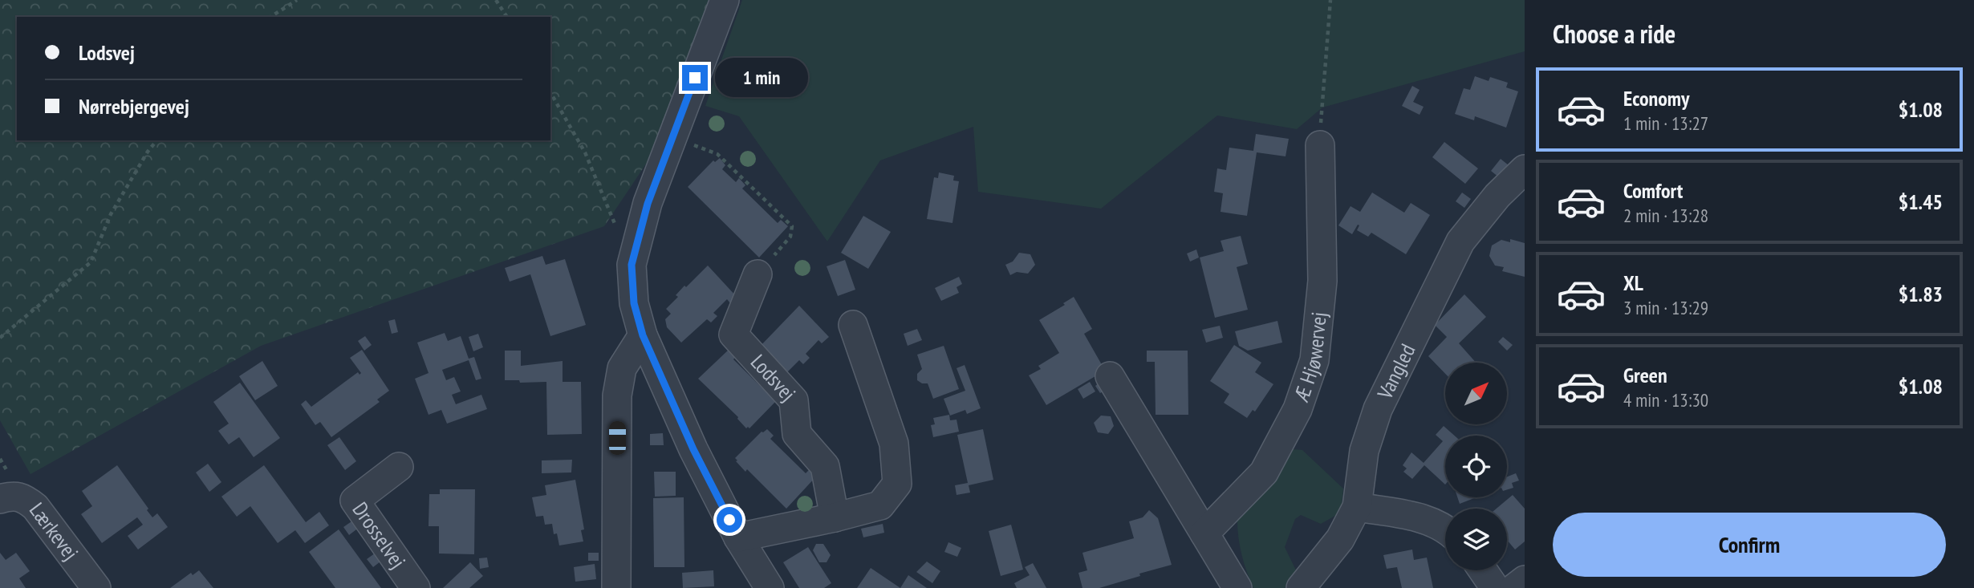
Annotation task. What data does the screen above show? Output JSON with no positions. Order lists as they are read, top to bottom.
{
  "streets": {
    "street": [
      "Æ Hjøwervej",
      "Vangled",
      "Lodsvej",
      "Lærkevej",
      "Drosselvej"
    ]
  },
  "north": "top right",
  "page": {
    "heading": "Choose a ride",
    "banner": ["Lodsvej", "Nørrebjergevej"],
    "bubble": "1 min",
    "list": [
      {
        "name": "Economy",
        "note": "1 min · 13:27",
        "value": "$1.08"
      },
      {
        "name": "Comfort",
        "note": "2 min · 13:28",
        "value": "$1.45"
      },
      {
        "name": "XL",
        "note": "3 min · 13:29",
        "value": "$1.83"
      },
      {
        "name": "Green",
        "note": "4 min · 13:30",
        "value": "$1.08"
      }
    ],
    "buttons": "Confirm"
  }
}
